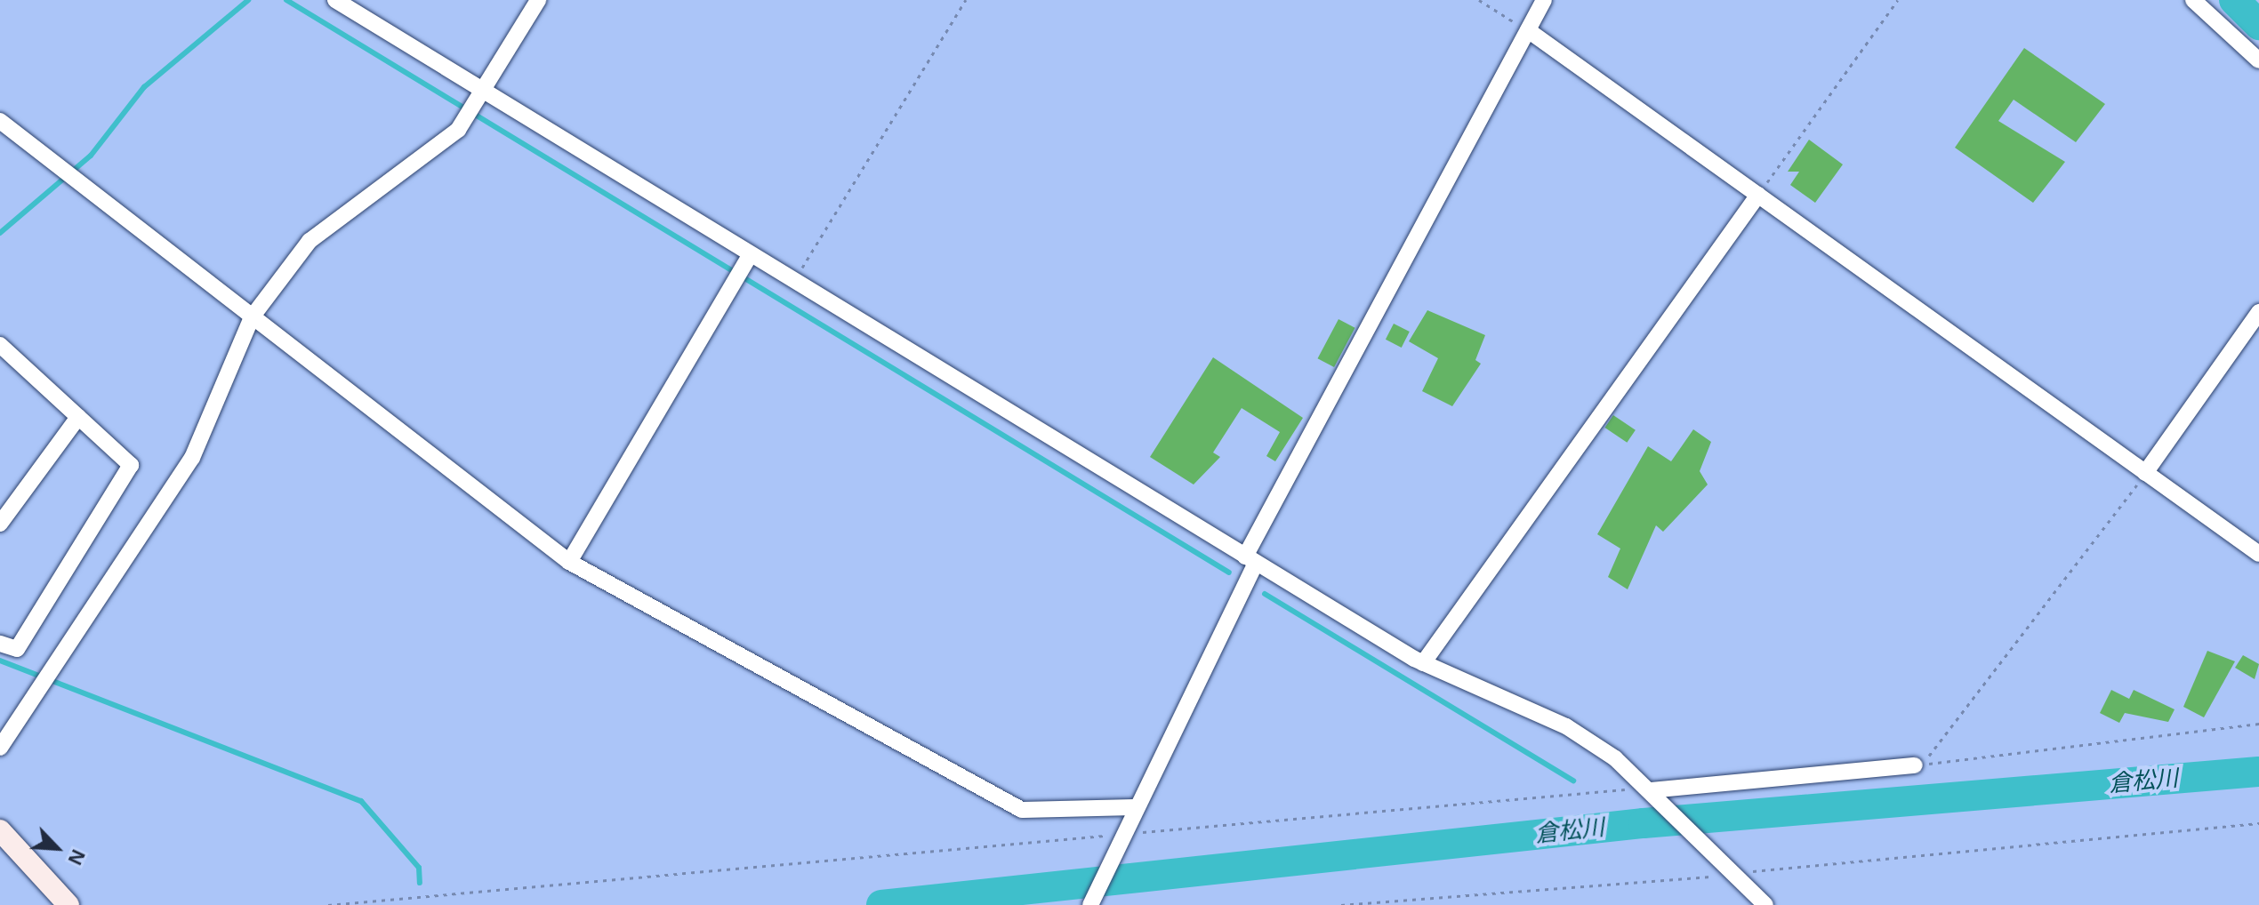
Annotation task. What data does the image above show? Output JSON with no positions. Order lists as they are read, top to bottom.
{
  "water": ["倉松川"],
  "north": "bottom right"
}
